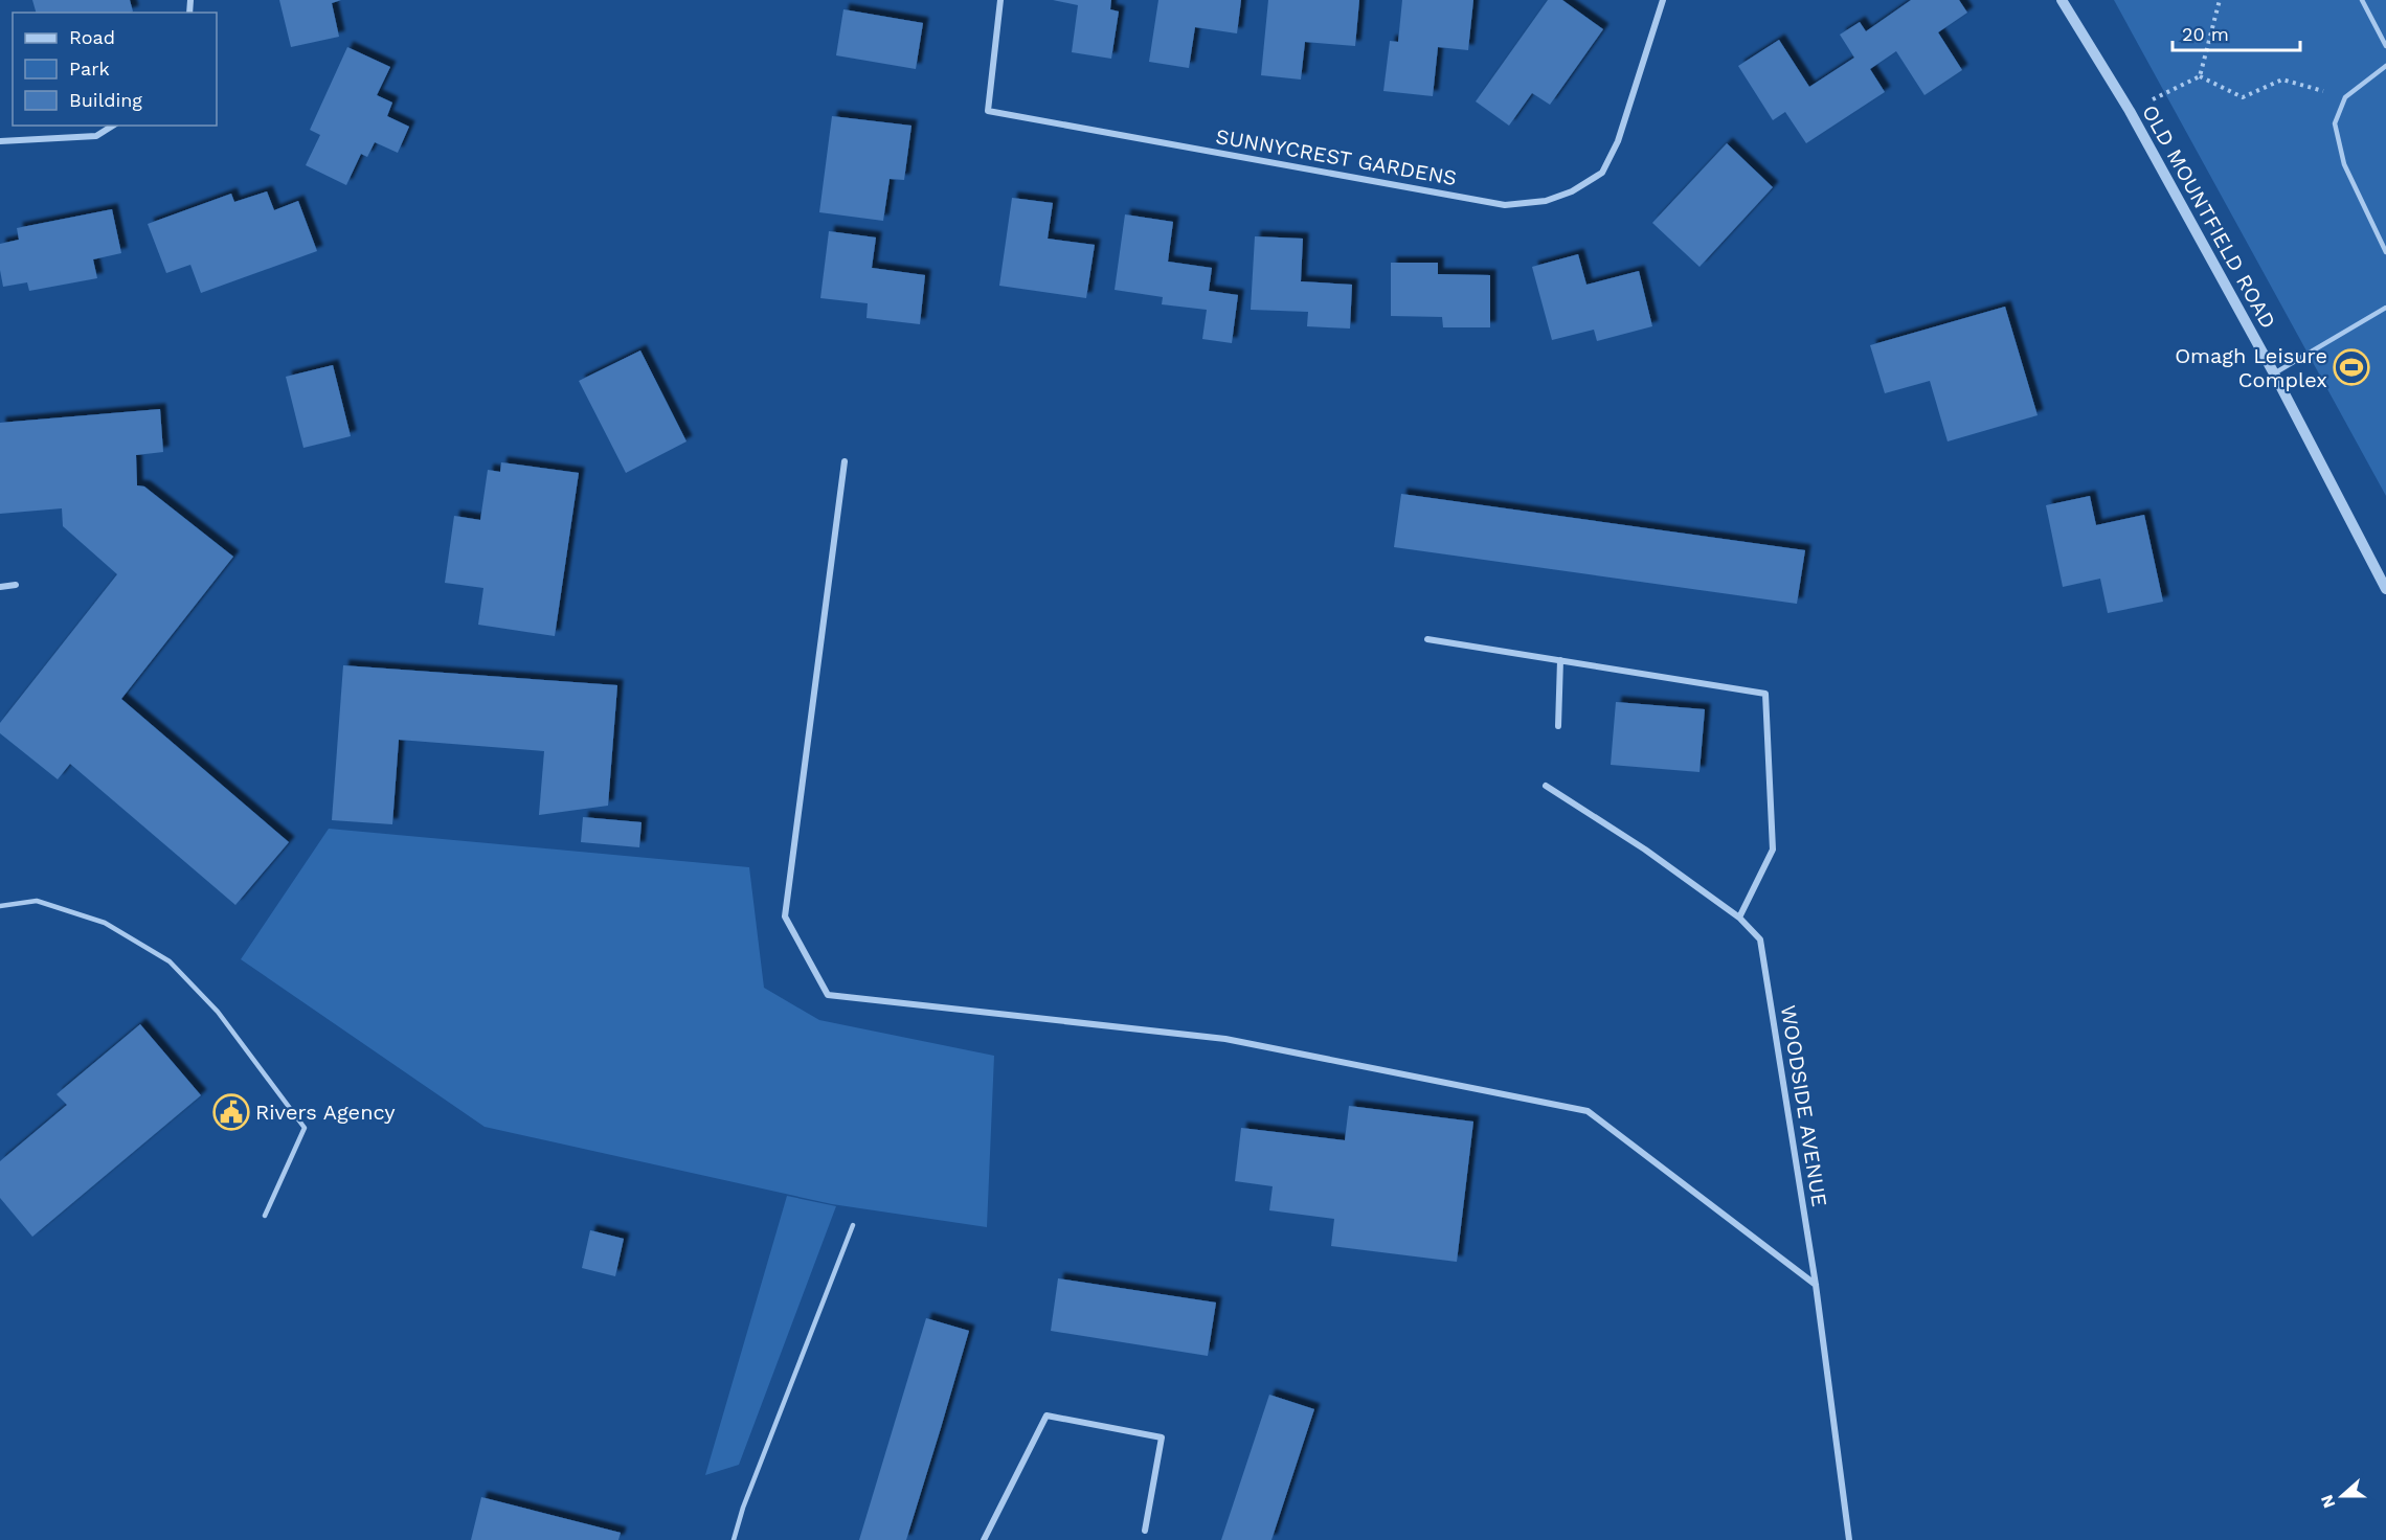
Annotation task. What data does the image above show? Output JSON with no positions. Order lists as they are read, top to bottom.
{
  "streets": {
    "street": ["SUNNYCREST GARDENS", "OLD MOUNTFIELD ROAD", "WOODSIDE AVENUE"]
  },
  "places": {
    "sports": ["Omagh Leisure Complex"],
    "public building": ["Rivers Agency"]
  },
  "legend": ["Road", "Park", "Building"],
  "scale_bar": "20 m",
  "north": "left"
}
